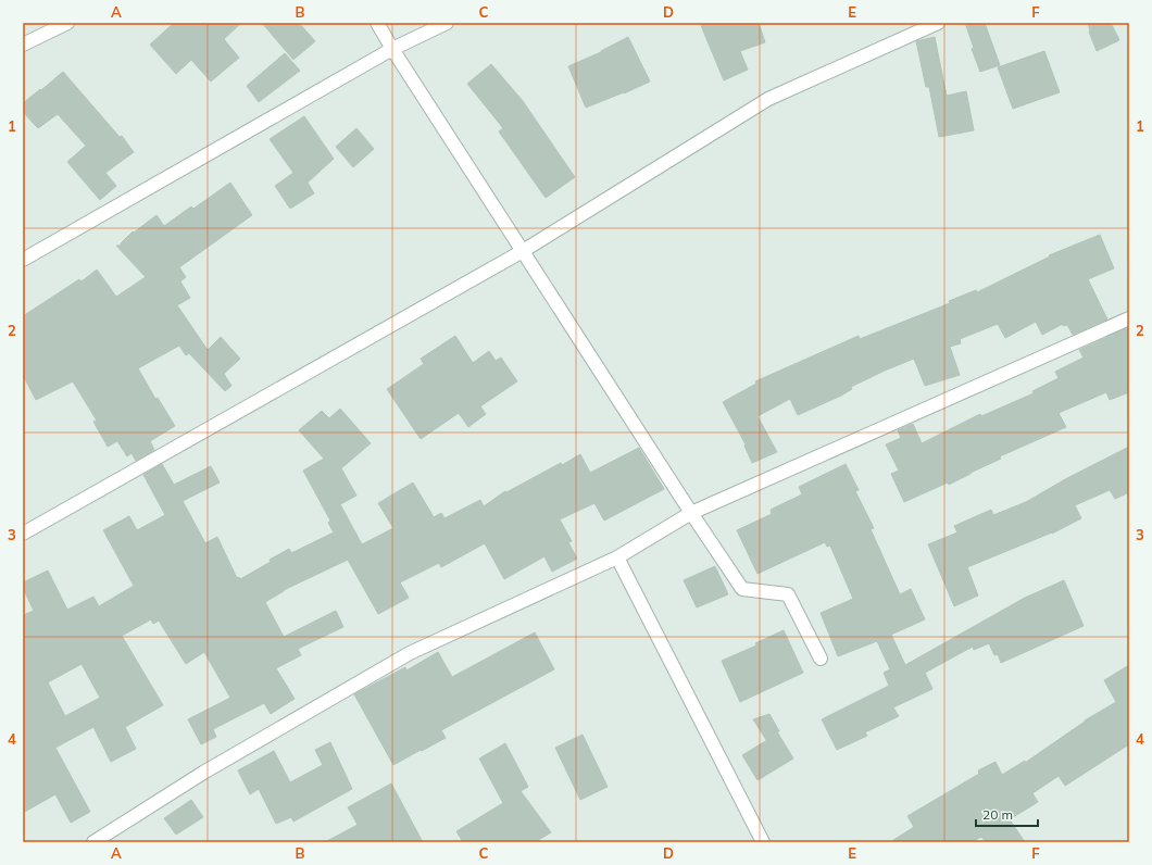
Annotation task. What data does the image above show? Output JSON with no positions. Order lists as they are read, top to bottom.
{
  "scale_bar": "20 m",
  "grid": {
    "columns": [
      "A",
      "B",
      "C",
      "D",
      "E",
      "F"
    ],
    "rows": [
      "1",
      "2",
      "3",
      "4"
    ]
  }
}
